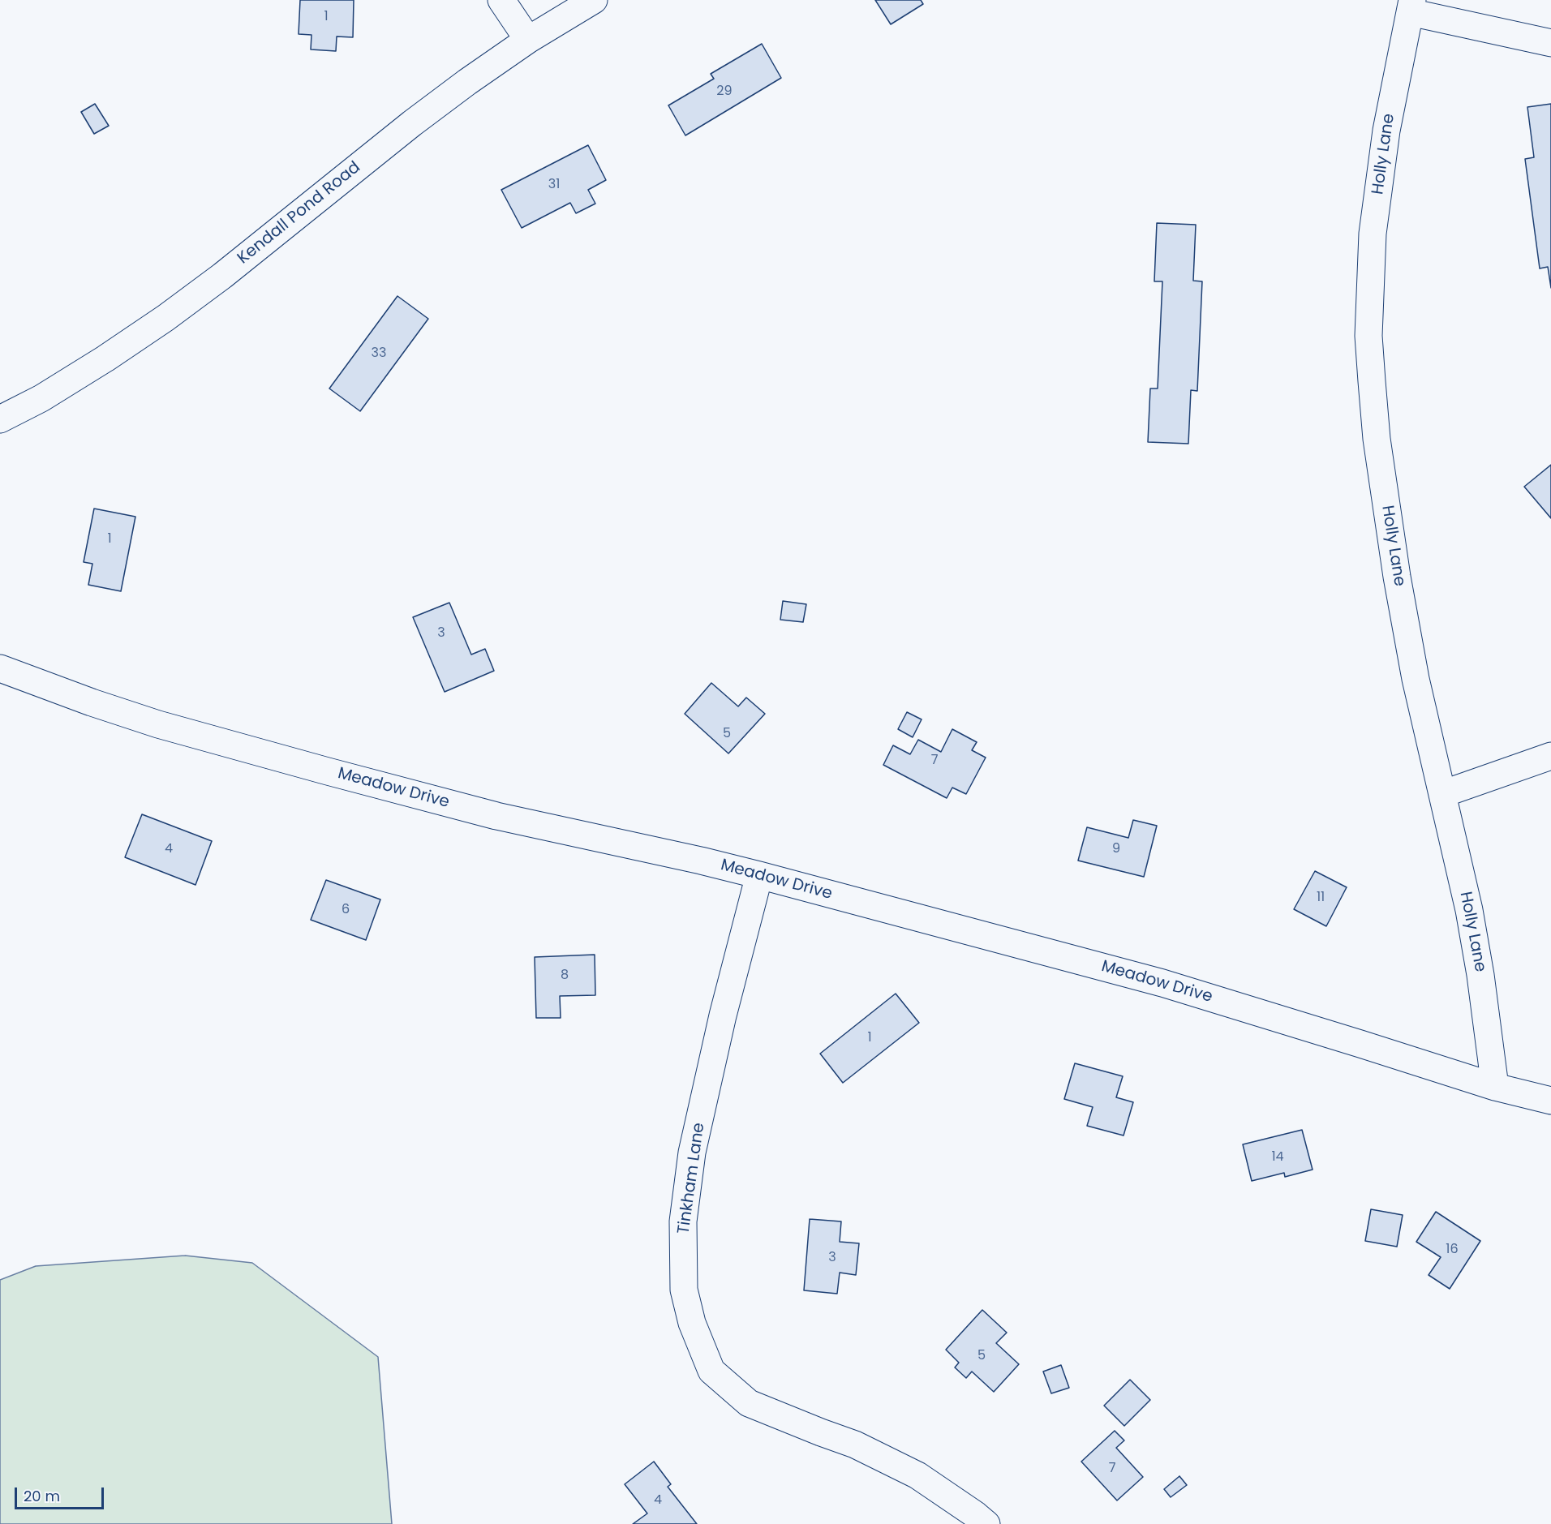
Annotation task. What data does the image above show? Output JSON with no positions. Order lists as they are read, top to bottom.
{
  "streets": {
    "street": [
      "Holly Lane",
      "Kendall Pond Road",
      "Meadow Drive",
      "Tinkham Lane"
    ]
  },
  "crossings": [
    ["Holly Lane", "Meadow Drive"],
    ["Meadow Drive", "Tinkham Lane"]
  ],
  "house_numbers": [
    "1",
    "29",
    "31",
    "33",
    "1",
    "3",
    "5",
    "7",
    "4",
    "9",
    "11",
    "6",
    "8",
    "1",
    "14",
    "16",
    "3",
    "5",
    "7",
    "4"
  ],
  "scale_bar": "20 m"
}
